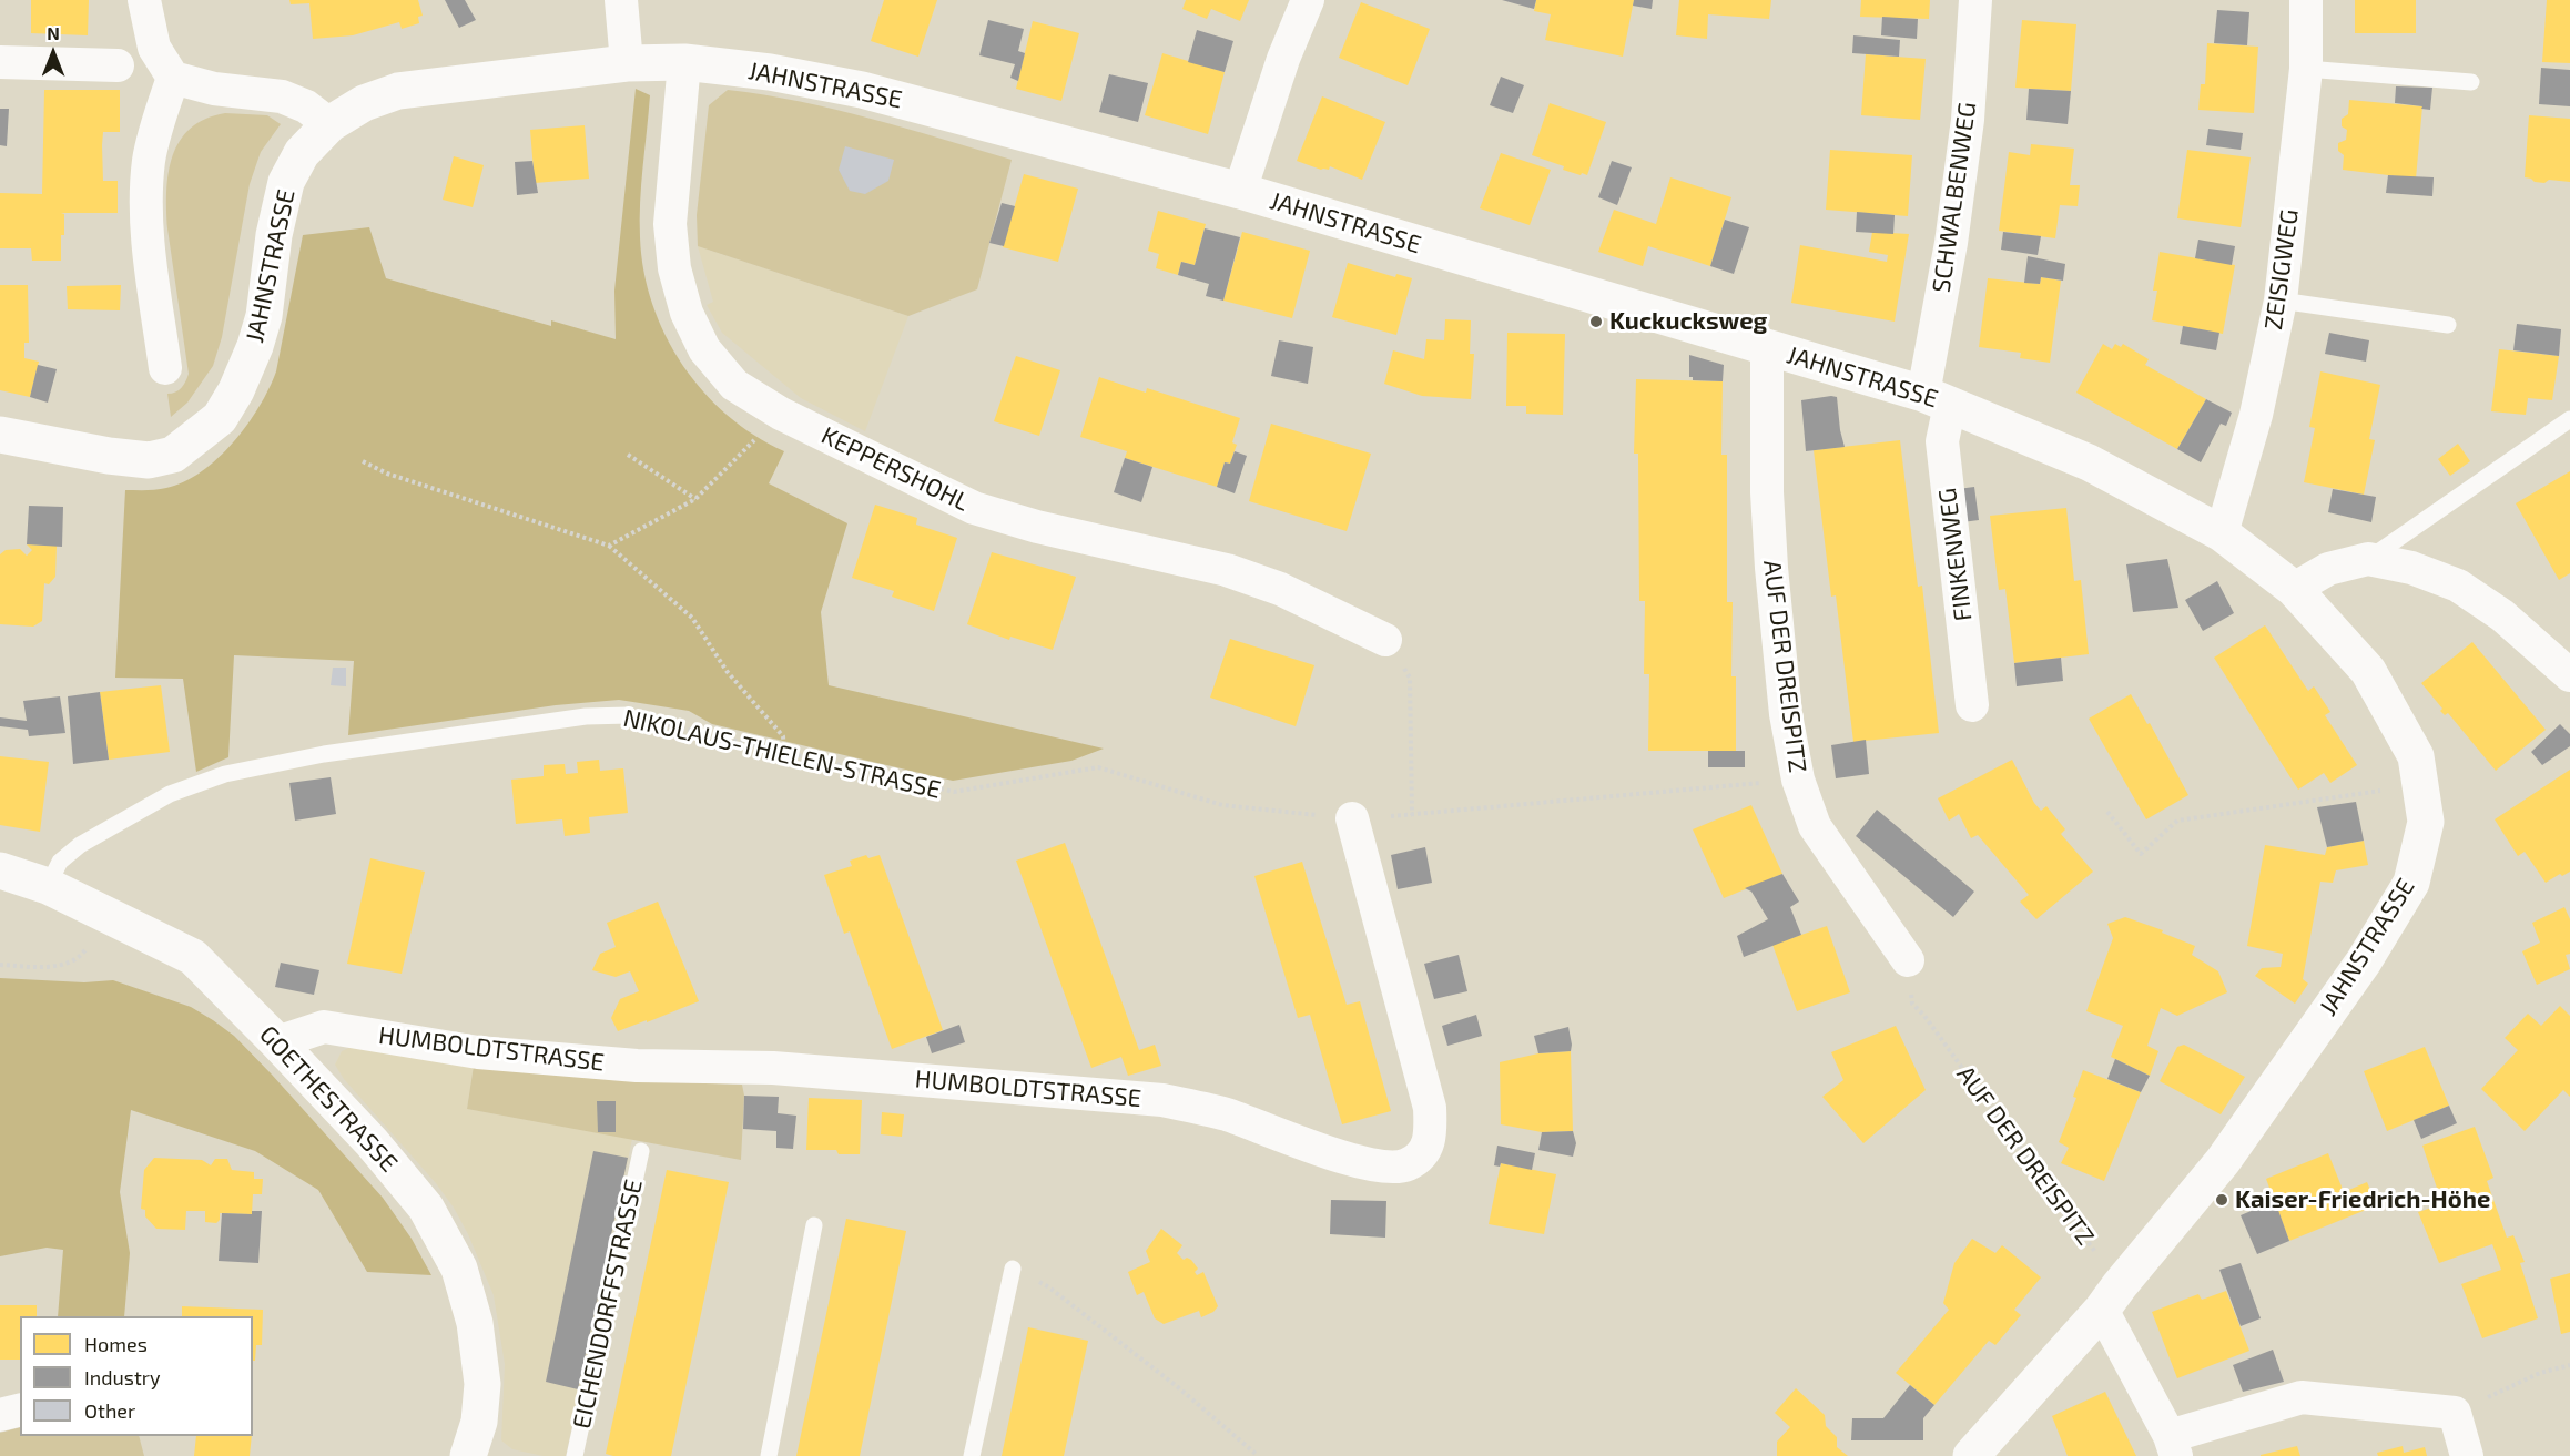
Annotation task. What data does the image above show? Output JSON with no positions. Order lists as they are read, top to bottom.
{
  "streets": {
    "street": [
      "JAHNSTRASSE",
      "SCHWALBENWEG",
      "ZEISIGWEG",
      "KEPPERSHOHL",
      "FINKENWEG",
      "AUF DER DREISPITZ",
      "HUMBOLDTSTRASSE",
      "GOETHESTRASSE"
    ],
    "lane": ["NIKOLAUS-THIELEN-STRASSE", "EICHENDORFFSTRASSE"]
  },
  "crossings": [
    ["JAHNSTRASSE", "SCHWALBENWEG"],
    ["JAHNSTRASSE", "ZEISIGWEG"],
    ["JAHNSTRASSE", "KEPPERSHOHL"],
    ["JAHNSTRASSE", "FINKENWEG"],
    ["JAHNSTRASSE", "AUF DER DREISPITZ"],
    ["SCHWALBENWEG", "FINKENWEG"],
    ["AUF DER DREISPITZ", "NIKOLAUS-THIELEN-STRASSE"],
    ["NIKOLAUS-THIELEN-STRASSE", "HUMBOLDTSTRASSE"],
    ["NIKOLAUS-THIELEN-STRASSE", "GOETHESTRASSE"],
    ["HUMBOLDTSTRASSE", "GOETHESTRASSE"]
  ],
  "places": ["Kuckucksweg", "Kaiser-Friedrich-Höhe"],
  "legend": ["Homes", "Industry", "Other"],
  "north": "top"
}
